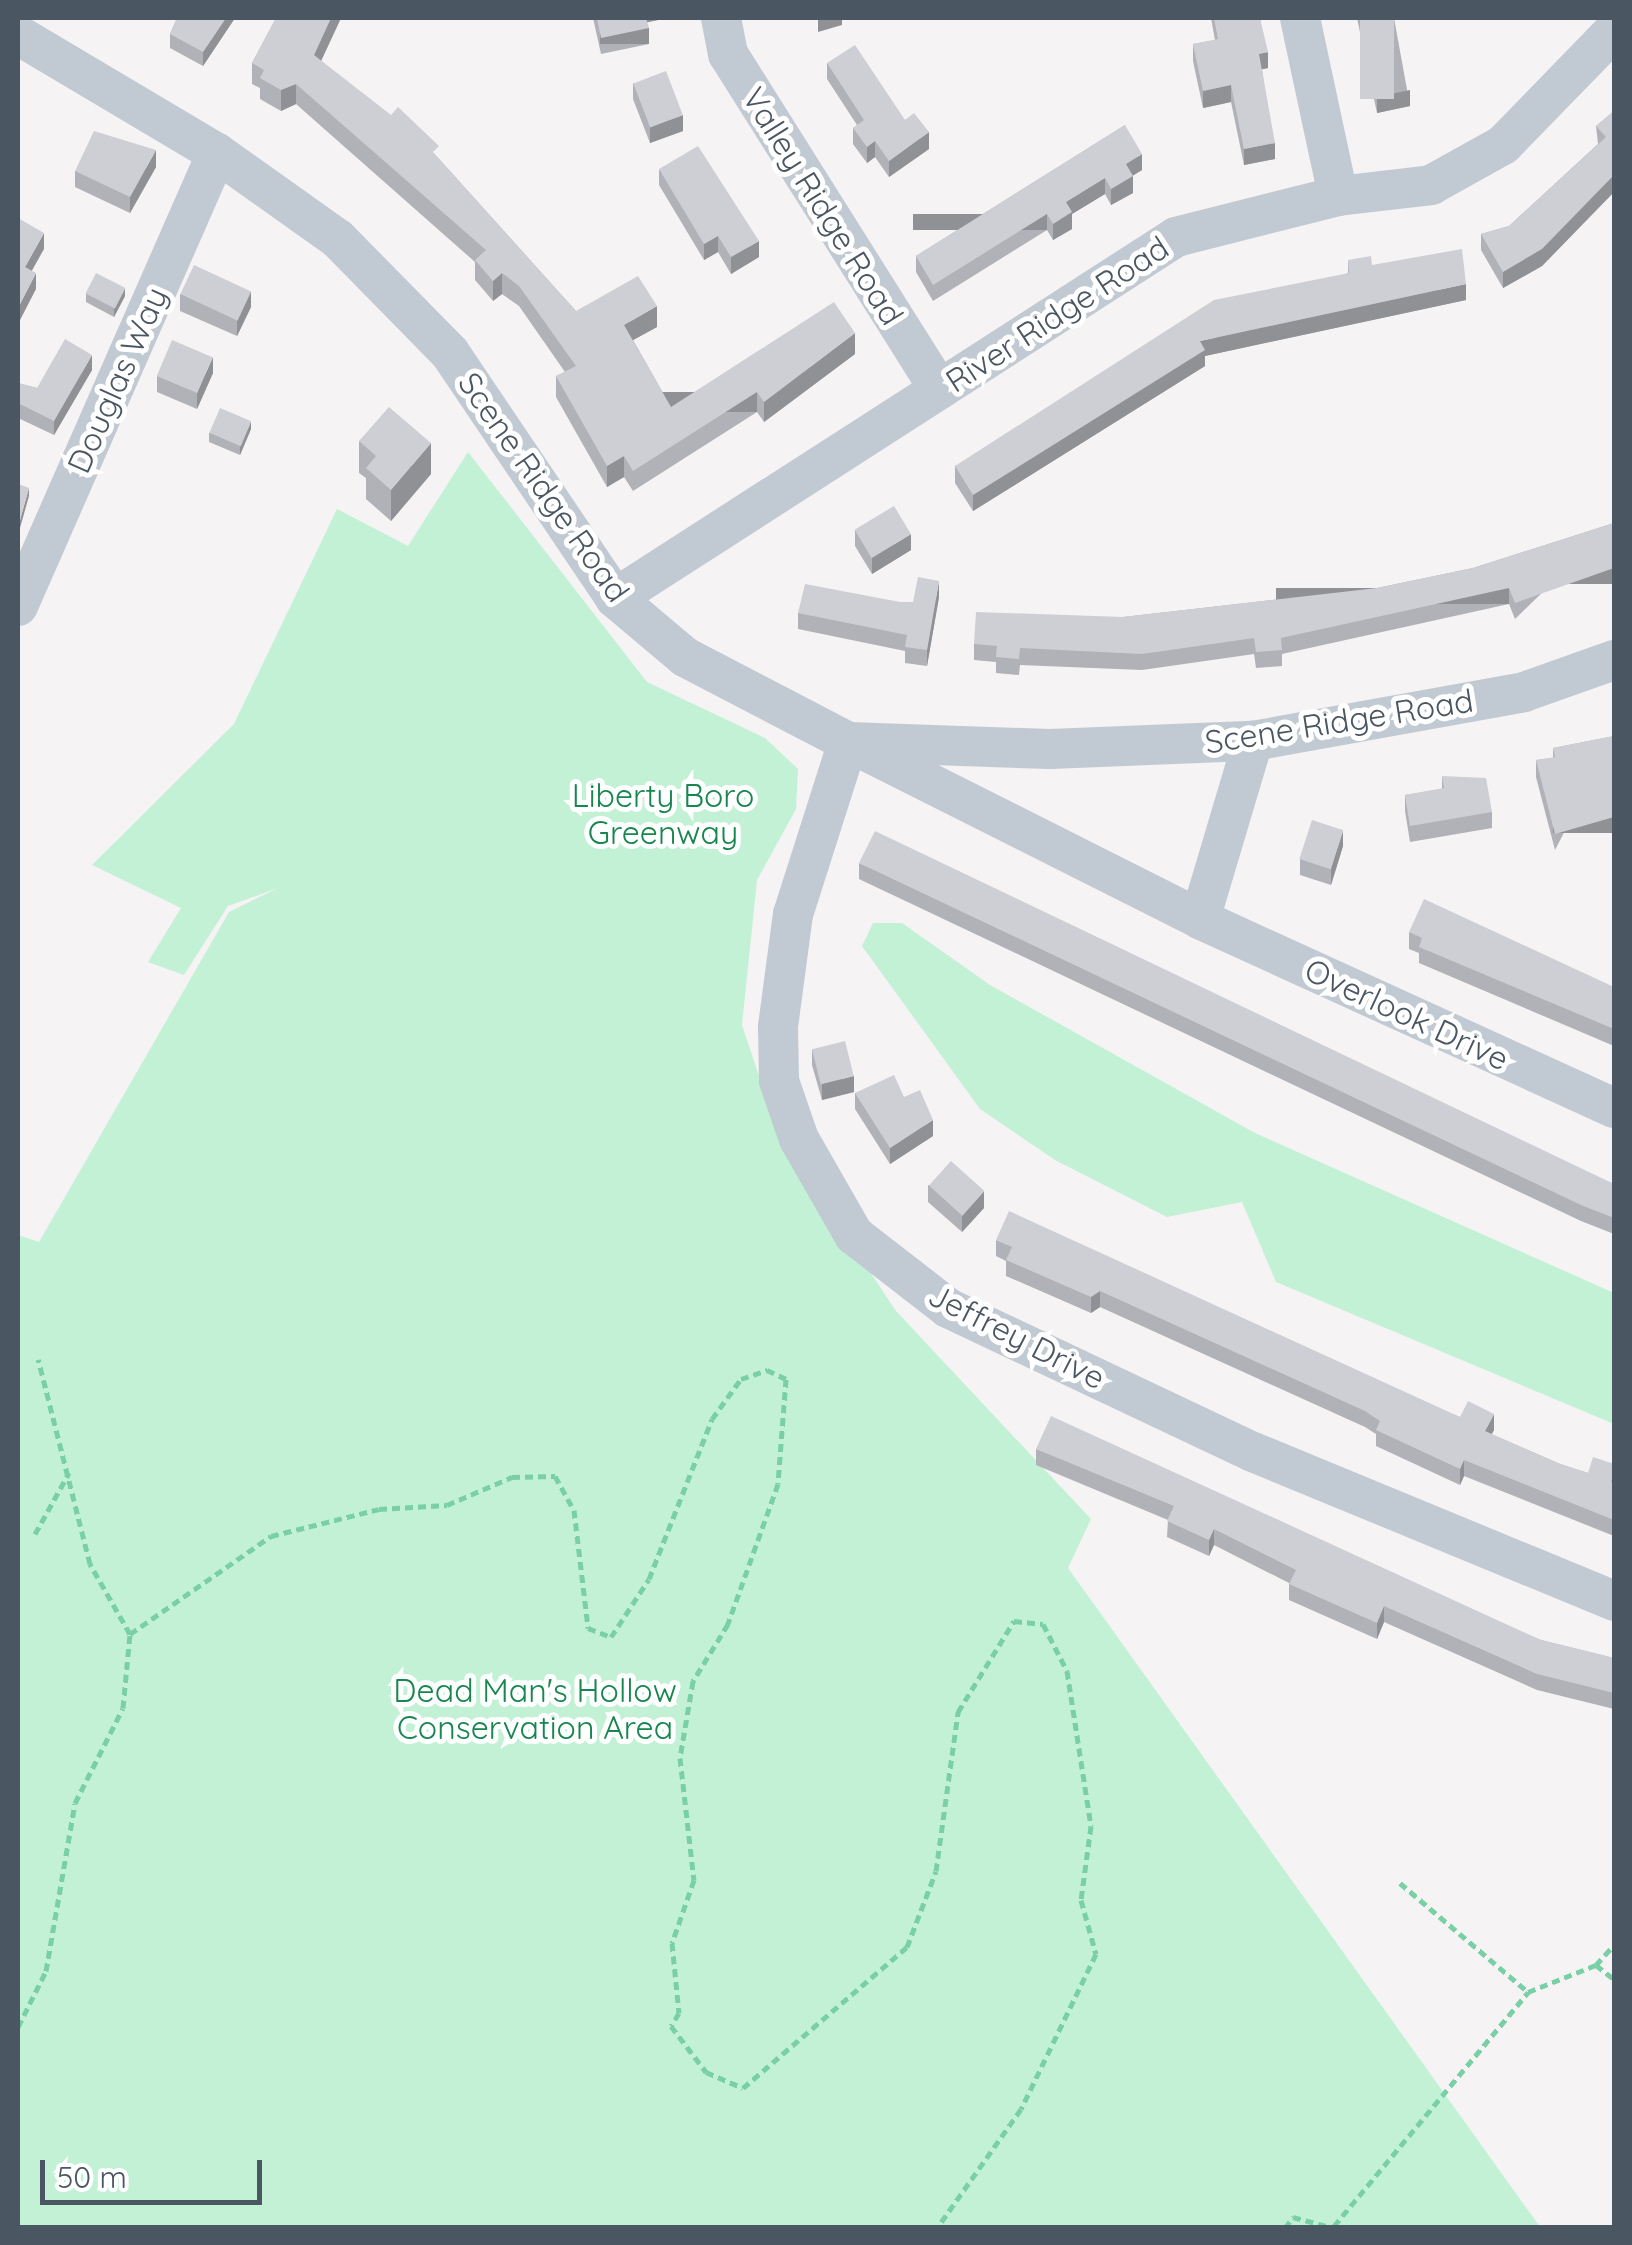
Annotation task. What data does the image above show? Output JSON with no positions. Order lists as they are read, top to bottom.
{
  "streets": {
    "street": [
      "Valley Ridge Road",
      "River Ridge Road",
      "Douglas Way",
      "Scene Ridge Road",
      "Overlook Drive",
      "Jeffrey Drive"
    ]
  },
  "crossings": [
    ["Valley Ridge Road", "River Ridge Road"],
    ["River Ridge Road", "Scene Ridge Road"],
    ["Douglas Way", "Scene Ridge Road"],
    ["Scene Ridge Road", "Overlook Drive"],
    ["Scene Ridge Road", "Jeffrey Drive"],
    ["Overlook Drive", "Jeffrey Drive"]
  ],
  "parks": ["Liberty Boro Greenway", "Dead Man's Hollow Conservation Area"],
  "scale_bar": "50 m"
}
